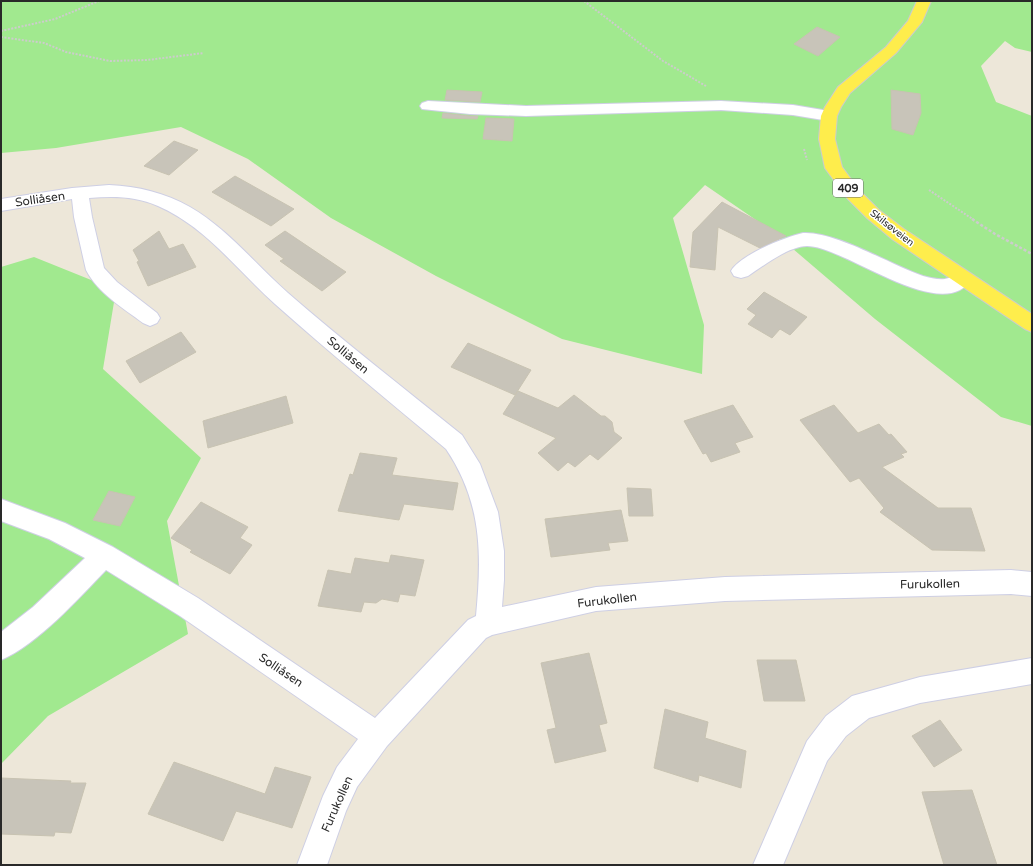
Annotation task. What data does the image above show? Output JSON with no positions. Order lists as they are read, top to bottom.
{
  "streets": {
    "main road": ["409", "Skilsøveien"],
    "street": ["Solliåsen", "Furukollen"]
  },
  "crossings": [
    ["Solliåsen", "Furukollen"]
  ]
}
